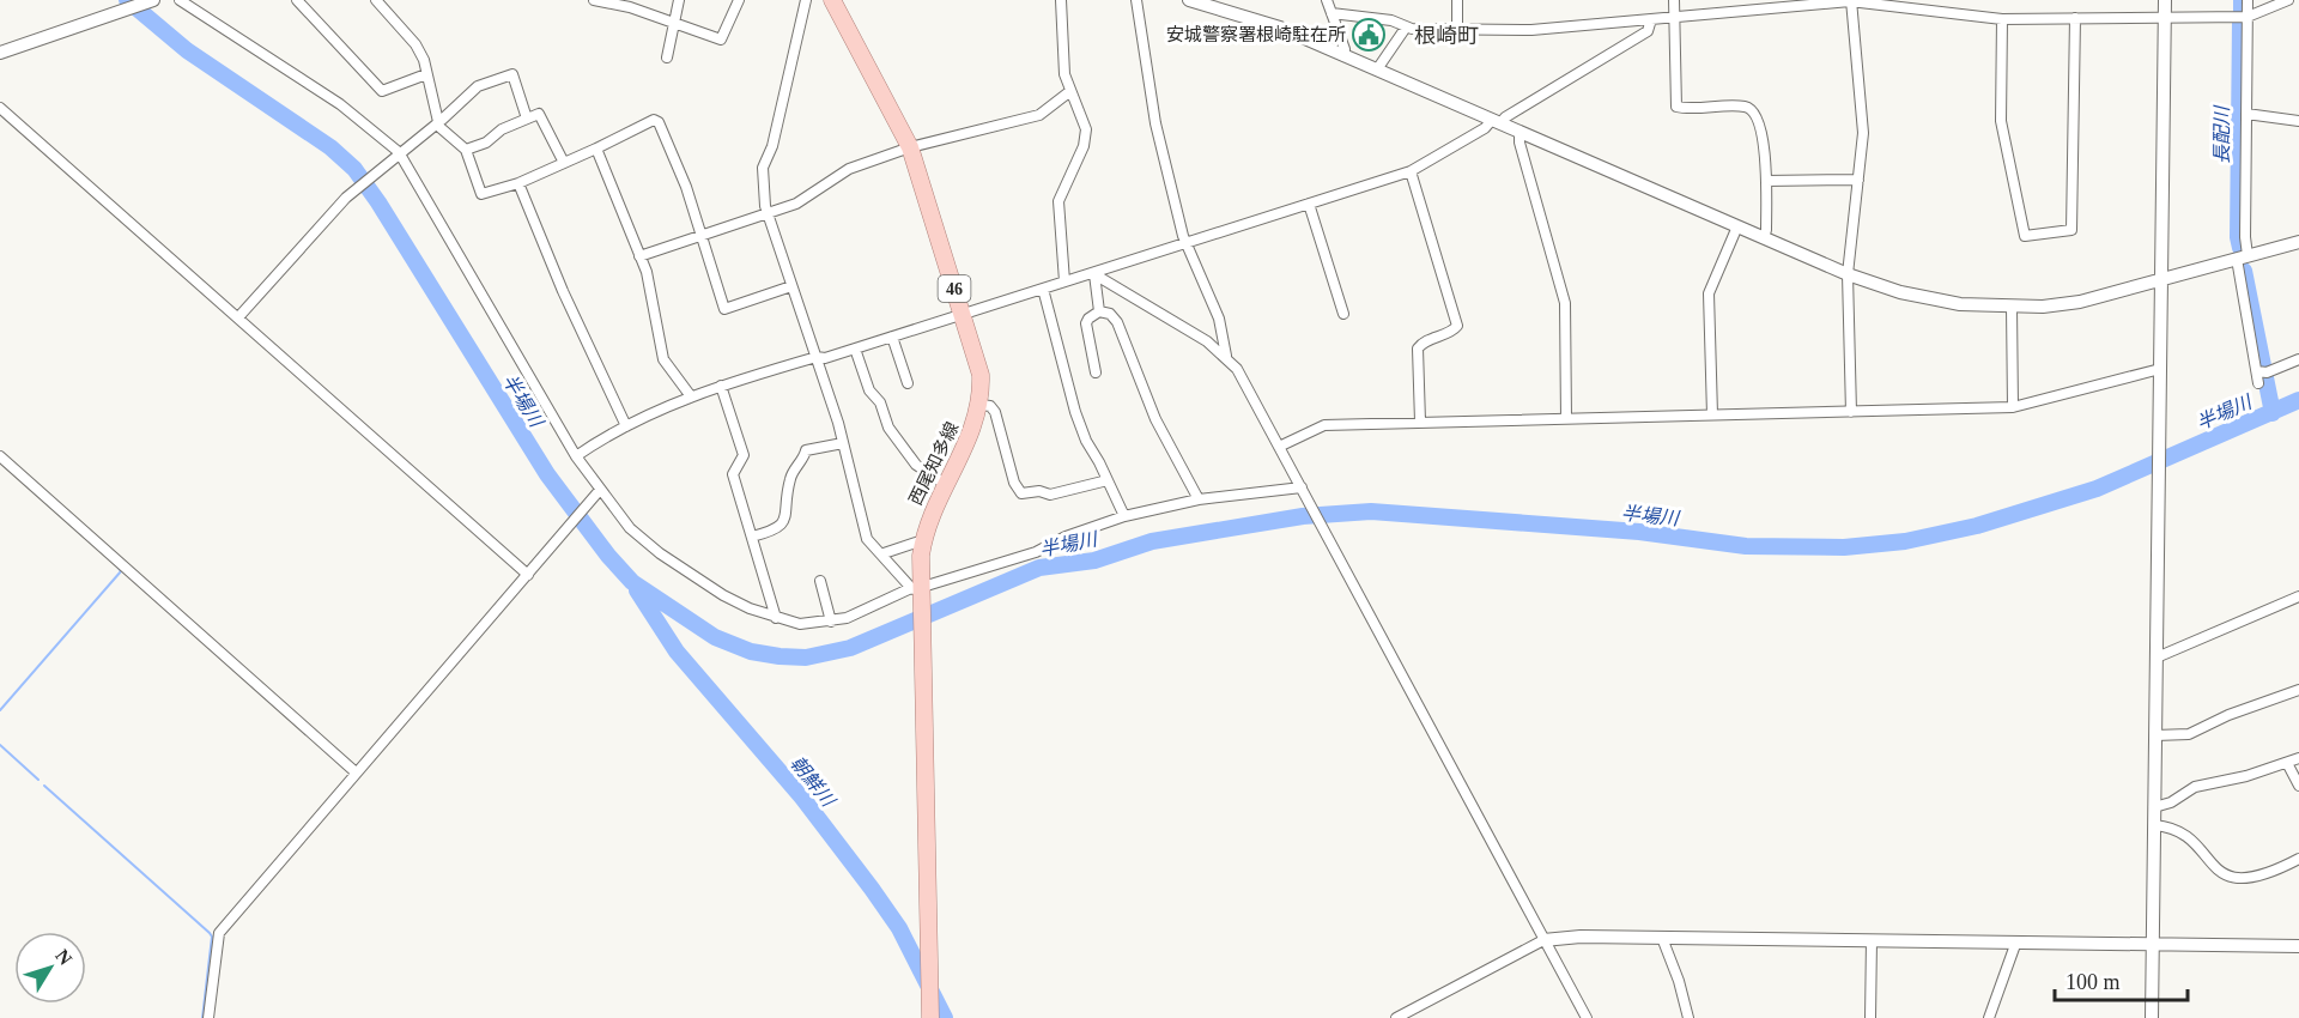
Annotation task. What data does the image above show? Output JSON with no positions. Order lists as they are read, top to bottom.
{
  "streets": {
    "main road": ["46", "西尾知多線"]
  },
  "districts": ["根崎町"],
  "water": ["長配川", "半場川", "朝鮮川"],
  "places": {
    "public building": ["安城警察署根崎駐在所"]
  },
  "scale_bar": "100 m",
  "north": "top right"
}
